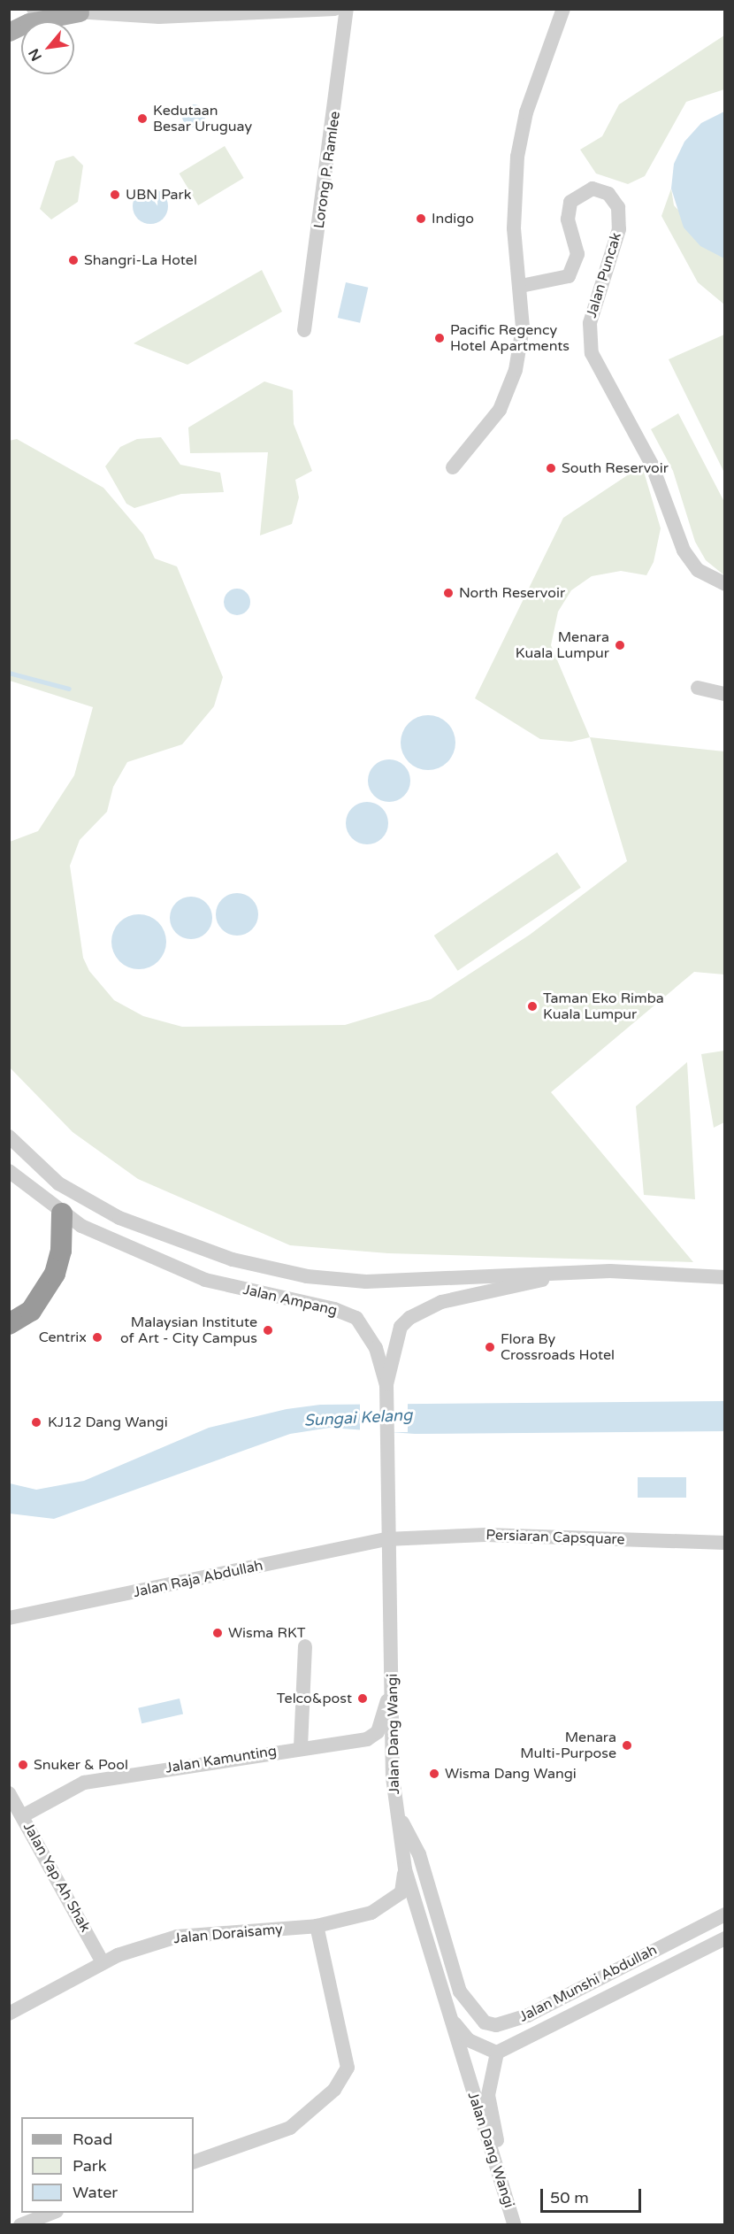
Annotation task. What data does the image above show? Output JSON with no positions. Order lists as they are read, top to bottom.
{
  "streets": {
    "street": [
      "Lorong P. Ramlee",
      "Jalan Puncak",
      "Jalan Ampang",
      "Persiaran Capsquare",
      "Jalan Raja Abdullah",
      "Jalan Dang Wangi",
      "Jalan Kamunting",
      "Jalan Yap Ah Shak",
      "Jalan Doraisamy",
      "Jalan Munshi Abdullah"
    ]
  },
  "crossings": [
    ["Jalan Ampang", "Jalan Dang Wangi"],
    ["Persiaran Capsquare", "Jalan Raja Abdullah"],
    ["Persiaran Capsquare", "Jalan Dang Wangi"],
    ["Jalan Raja Abdullah", "Jalan Dang Wangi"],
    ["Jalan Dang Wangi", "Jalan Kamunting"],
    ["Jalan Dang Wangi", "Jalan Doraisamy"],
    ["Jalan Dang Wangi", "Jalan Munshi Abdullah"],
    ["Jalan Kamunting", "Jalan Yap Ah Shak"],
    ["Jalan Yap Ah Shak", "Jalan Doraisamy"]
  ],
  "water": ["Sungai Kelang"],
  "places": [
    "Kedutaan Besar Uruguay",
    "UBN Park",
    "Indigo",
    "Shangri-La Hotel",
    "Pacific Regency Hotel Apartments",
    "South Reservoir",
    "North Reservoir",
    "Menara Kuala Lumpur",
    "Taman Eko Rimba Kuala Lumpur",
    "Malaysian Institute of Art - City Campus",
    "Centrix",
    "Flora By Crossroads Hotel",
    "KJ12 Dang Wangi",
    "Wisma RKT",
    "Telco&post",
    "Menara Multi-Purpose",
    "Snuker & Pool",
    "Wisma Dang Wangi"
  ],
  "legend": ["Road", "Park", "Water"],
  "scale_bar": "50 m",
  "north": "bottom left"
}
